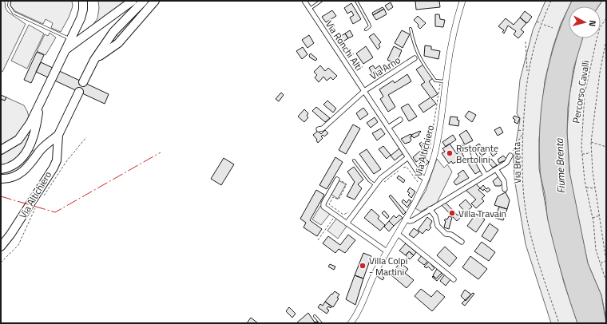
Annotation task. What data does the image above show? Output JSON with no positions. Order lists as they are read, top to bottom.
{
  "streets": {
    "street": ["Via Ronchi Alti", "Via Arno", "Via Altichiero"],
    "path": ["Percorso Cavalli", "Via Brenta"]
  },
  "crossings": [
    ["Via Ronchi Alti", "Via Arno"],
    ["Via Ronchi Alti", "Via Altichiero"]
  ],
  "water": ["Fiume Brenta"],
  "places": ["Ristorante Bertolini", "Villa Travain", "Villa Colpi - Martini"],
  "north": "right"
}
